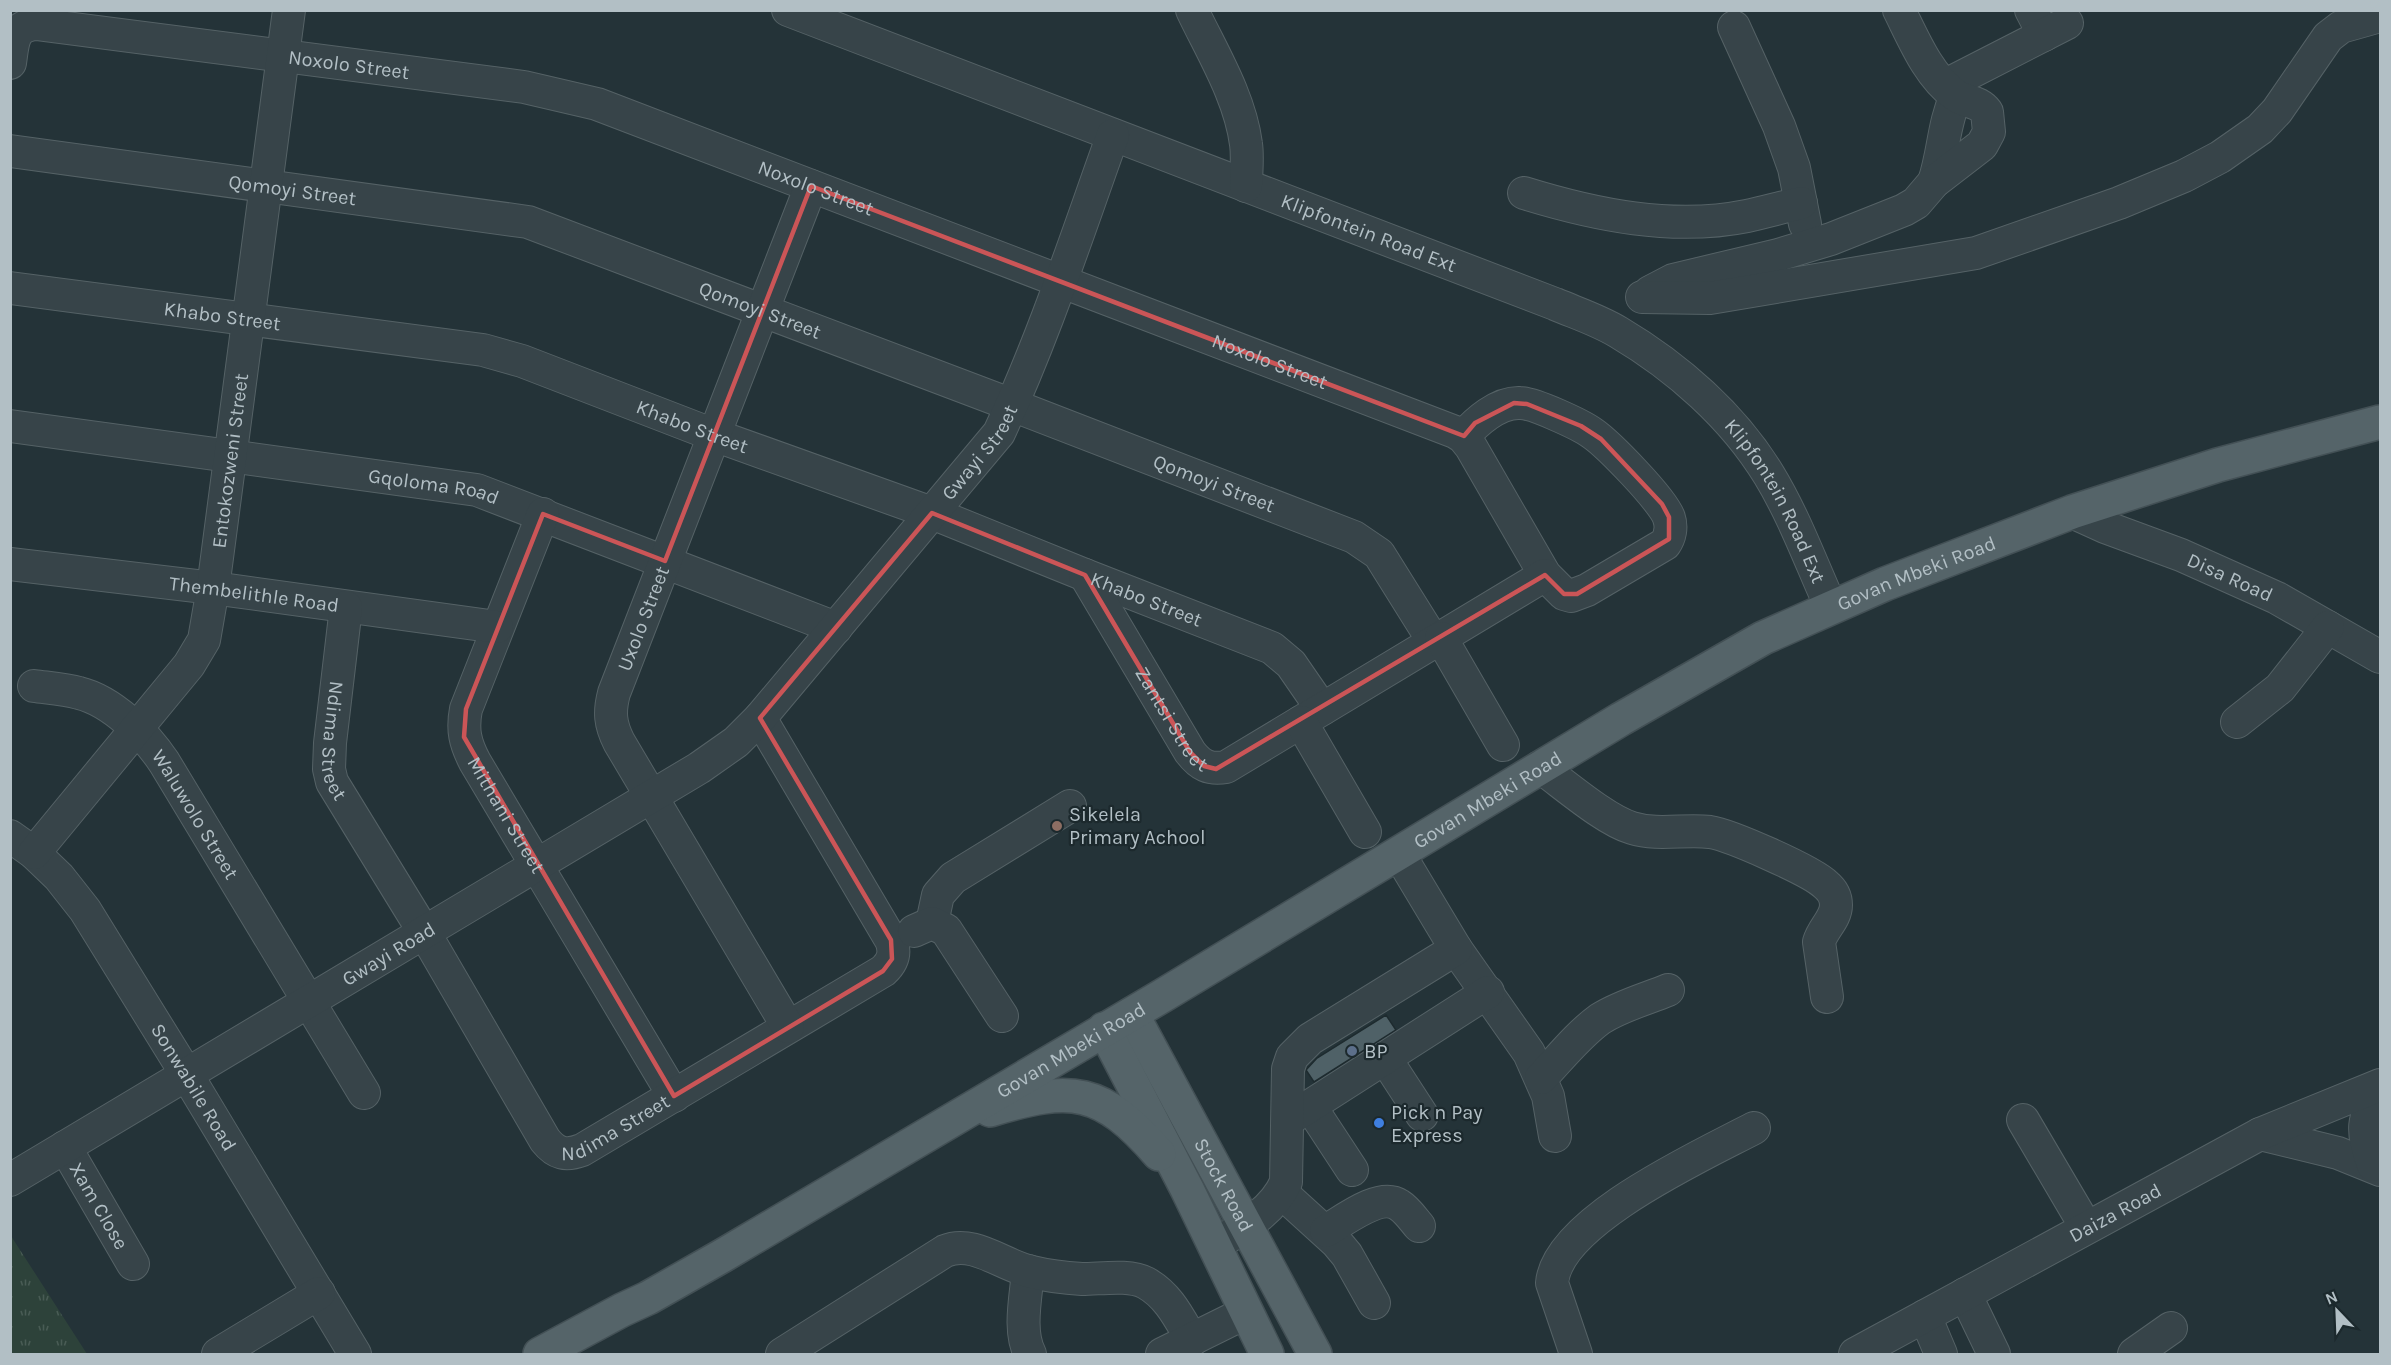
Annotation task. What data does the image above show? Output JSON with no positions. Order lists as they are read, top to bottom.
{
  "streets": {
    "main road": ["Govan Mbeki Road", "Stock Road"],
    "street": [
      "Noxolo Street",
      "Qomoyi Street",
      "Klipfontein Road Ext",
      "Khabo Street",
      "Gwayi Street",
      "Entokozweni Street",
      "Gqoloma Road",
      "Disa Road",
      "Thembelithle Road",
      "Uxolo Street",
      "Zantsi Street",
      "Ndima Street",
      "Mithani Street",
      "Waluwolo Street",
      "Gwayi Road",
      "Sonwabile Road",
      "Xam Close",
      "Daiza Road"
    ]
  },
  "crossings": [
    ["Noxolo Street", "Gwayi Street"],
    ["Noxolo Street", "Entokozweni Street"],
    ["Noxolo Street", "Uxolo Street"],
    ["Qomoyi Street", "Gwayi Street"],
    ["Qomoyi Street", "Entokozweni Street"],
    ["Qomoyi Street", "Uxolo Street"],
    ["Qomoyi Street", "Zantsi Street"],
    ["Klipfontein Road Ext", "Gwayi Street"],
    ["Klipfontein Road Ext", "Govan Mbeki Road"],
    ["Khabo Street", "Gwayi Street"],
    ["Khabo Street", "Entokozweni Street"],
    ["Khabo Street", "Uxolo Street"],
    ["Khabo Street", "Zantsi Street"],
    ["Gwayi Street", "Gqoloma Road"],
    ["Gwayi Street", "Gwayi Road"],
    ["Entokozweni Street", "Gqoloma Road"],
    ["Entokozweni Street", "Thembelithle Road"],
    ["Entokozweni Street", "Waluwolo Street"],
    ["Entokozweni Street", "Sonwabile Road"],
    ["Gqoloma Road", "Uxolo Street"],
    ["Gqoloma Road", "Mithani Street"],
    ["Govan Mbeki Road", "Disa Road"],
    ["Govan Mbeki Road", "Stock Road"],
    ["Thembelithle Road", "Ndima Street"],
    ["Thembelithle Road", "Mithani Street"],
    ["Uxolo Street", "Ndima Street"],
    ["Uxolo Street", "Gwayi Road"],
    ["Ndima Street", "Mithani Street"],
    ["Ndima Street", "Gwayi Road"],
    ["Mithani Street", "Gwayi Road"],
    ["Waluwolo Street", "Gwayi Road"],
    ["Gwayi Road", "Sonwabile Road"],
    ["Gwayi Road", "Xam Close"]
  ],
  "places": ["Sikelela Primary Achool", "BP", "Pick n Pay Express"],
  "north": "top left"
}
